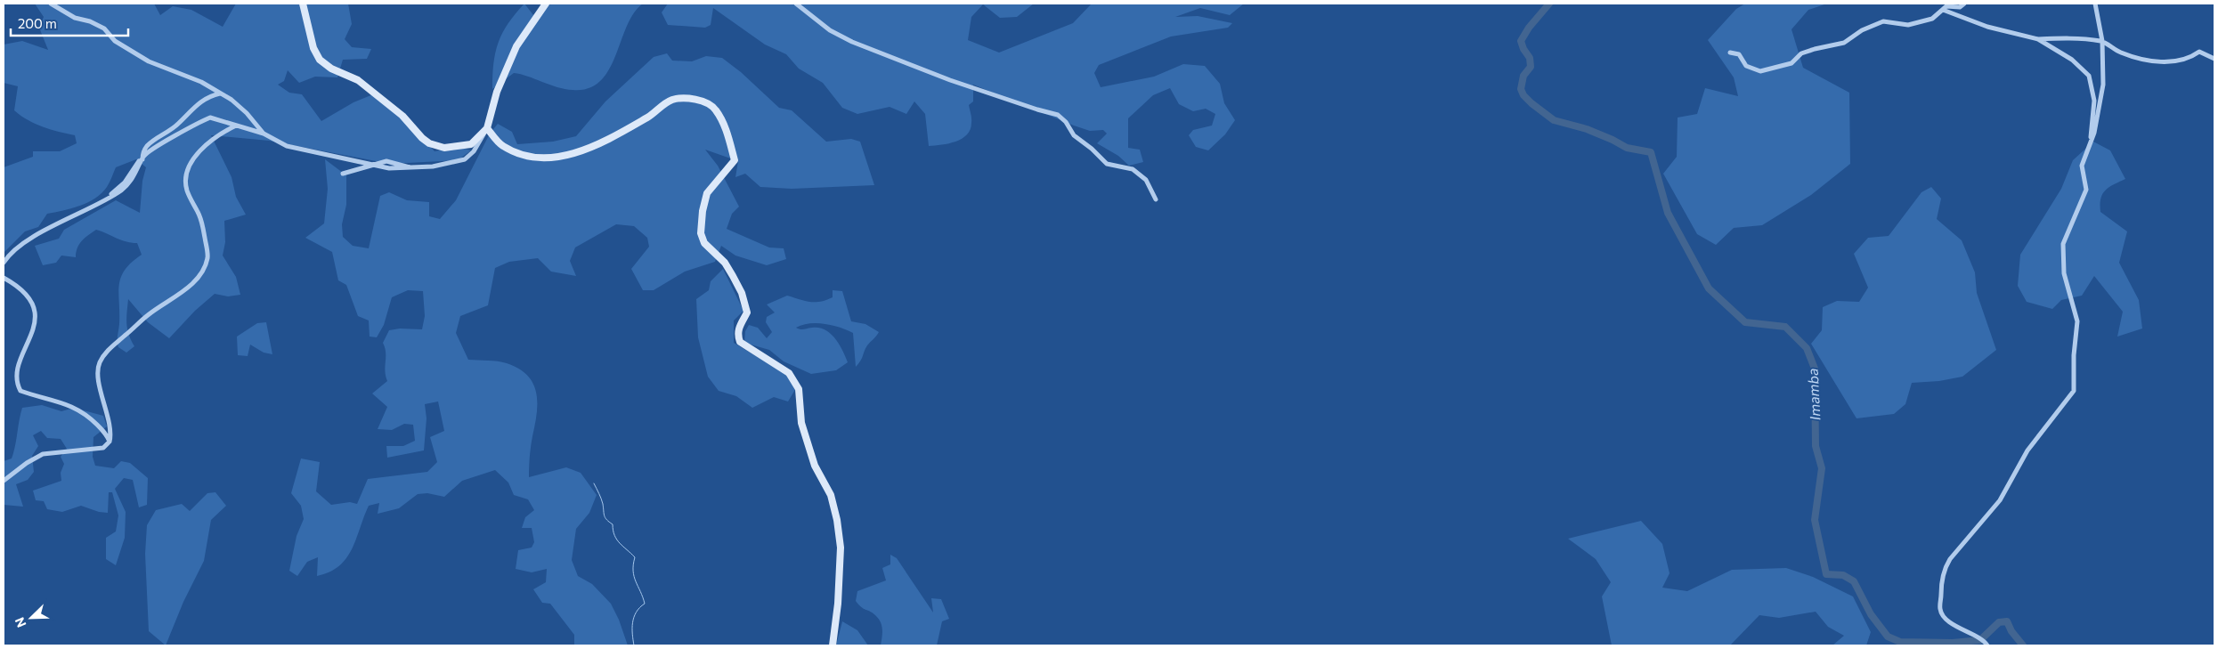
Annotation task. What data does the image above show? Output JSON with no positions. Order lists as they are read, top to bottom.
{
  "water": ["Imamba"],
  "scale_bar": "200 m",
  "north": "bottom left"
}
